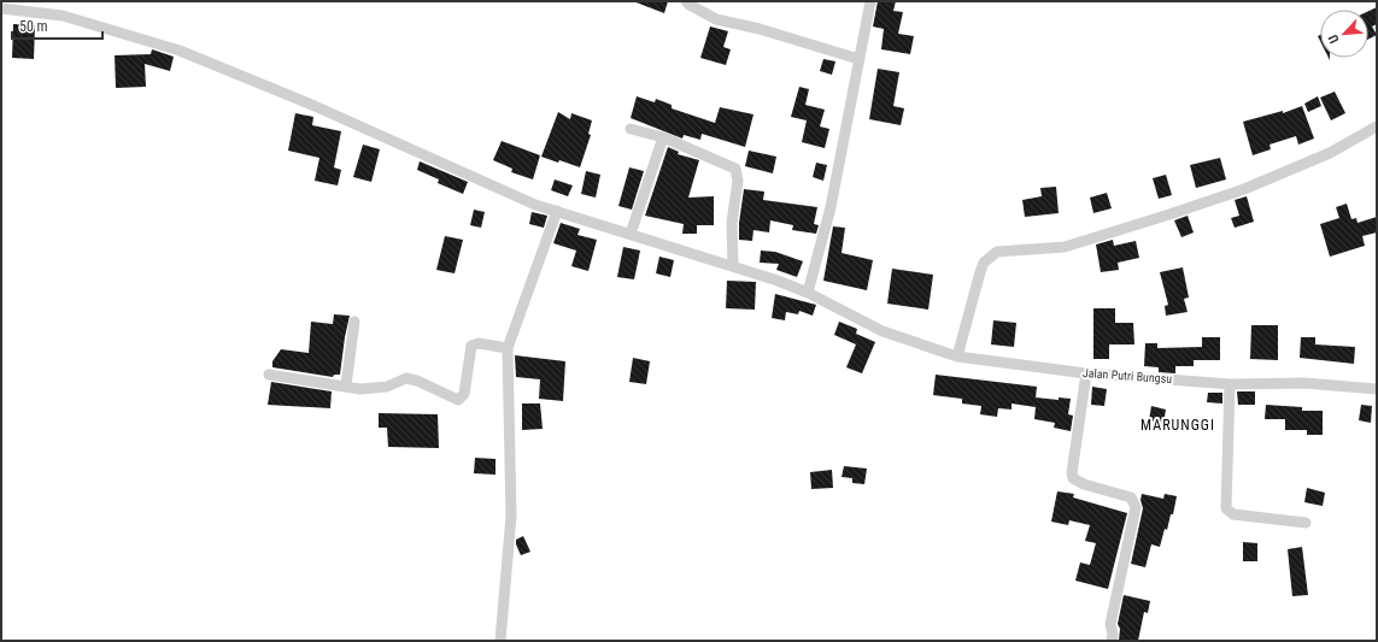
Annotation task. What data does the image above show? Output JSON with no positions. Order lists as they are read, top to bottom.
{
  "streets": {
    "street": ["Jalan Putri Bungsu"]
  },
  "districts": ["MARUNGGI"],
  "scale_bar": "50 m",
  "north": "bottom left"
}
